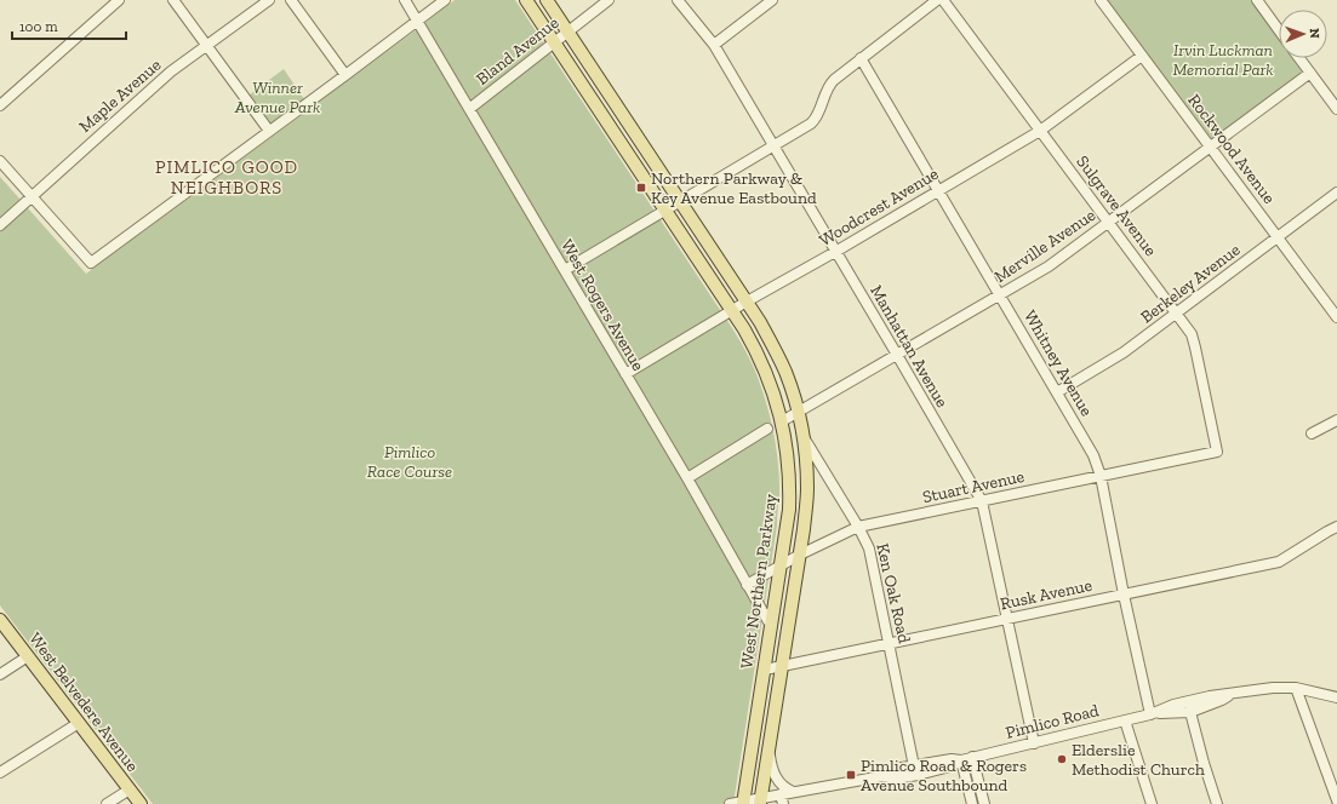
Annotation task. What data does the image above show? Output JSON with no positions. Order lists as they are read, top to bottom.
{
  "streets": {
    "main road": ["West Northern Parkway", "West Belvedere Avenue"],
    "street": [
      "Bland Avenue",
      "Maple Avenue",
      "Rockwood Avenue",
      "Sulgrave Avenue",
      "Woodcrest Avenue",
      "Merville Avenue",
      "Berkeley Avenue",
      "West Rogers Avenue",
      "Manhattan Avenue",
      "Whitney Avenue",
      "Stuart Avenue",
      "Ken Oak Road",
      "Rusk Avenue",
      "Pimlico Road"
    ]
  },
  "crossings": [
    ["Bland Avenue", "West Rogers Avenue"],
    ["Bland Avenue", "West Northern Parkway"],
    ["Rockwood Avenue", "Woodcrest Avenue"],
    ["Rockwood Avenue", "Merville Avenue"],
    ["Rockwood Avenue", "Berkeley Avenue"],
    ["Sulgrave Avenue", "Woodcrest Avenue"],
    ["Sulgrave Avenue", "Merville Avenue"],
    ["Sulgrave Avenue", "Berkeley Avenue"],
    ["Sulgrave Avenue", "Stuart Avenue"],
    ["Woodcrest Avenue", "West Rogers Avenue"],
    ["Woodcrest Avenue", "Manhattan Avenue"],
    ["Woodcrest Avenue", "Whitney Avenue"],
    ["Woodcrest Avenue", "West Northern Parkway"],
    ["Merville Avenue", "Manhattan Avenue"],
    ["Merville Avenue", "Whitney Avenue"],
    ["Merville Avenue", "West Northern Parkway"],
    ["Berkeley Avenue", "Whitney Avenue"],
    ["West Rogers Avenue", "Stuart Avenue"],
    ["West Rogers Avenue", "West Northern Parkway"],
    ["Manhattan Avenue", "Stuart Avenue"],
    ["Manhattan Avenue", "Rusk Avenue"],
    ["Manhattan Avenue", "Pimlico Road"],
    ["Whitney Avenue", "Stuart Avenue"],
    ["Whitney Avenue", "Rusk Avenue"],
    ["Whitney Avenue", "Pimlico Road"],
    ["Stuart Avenue", "West Northern Parkway"],
    ["Stuart Avenue", "Ken Oak Road"],
    ["West Northern Parkway", "Ken Oak Road"],
    ["West Northern Parkway", "Rusk Avenue"],
    ["West Northern Parkway", "Pimlico Road"],
    ["Ken Oak Road", "Rusk Avenue"],
    ["Ken Oak Road", "Pimlico Road"]
  ],
  "districts": ["PIMLICO GOOD NEIGHBORS"],
  "parks": ["Irvin Luckman Memorial Park", "Winner Avenue Park", "Pimlico Race Course"],
  "places": {
    "transit": ["Northern Parkway & Key Avenue Eastbound", "Pimlico Road & Rogers Avenue Southbound"],
    "other": ["Elderslie Methodist Church"]
  },
  "scale_bar": "100 m",
  "north": "right"
}
